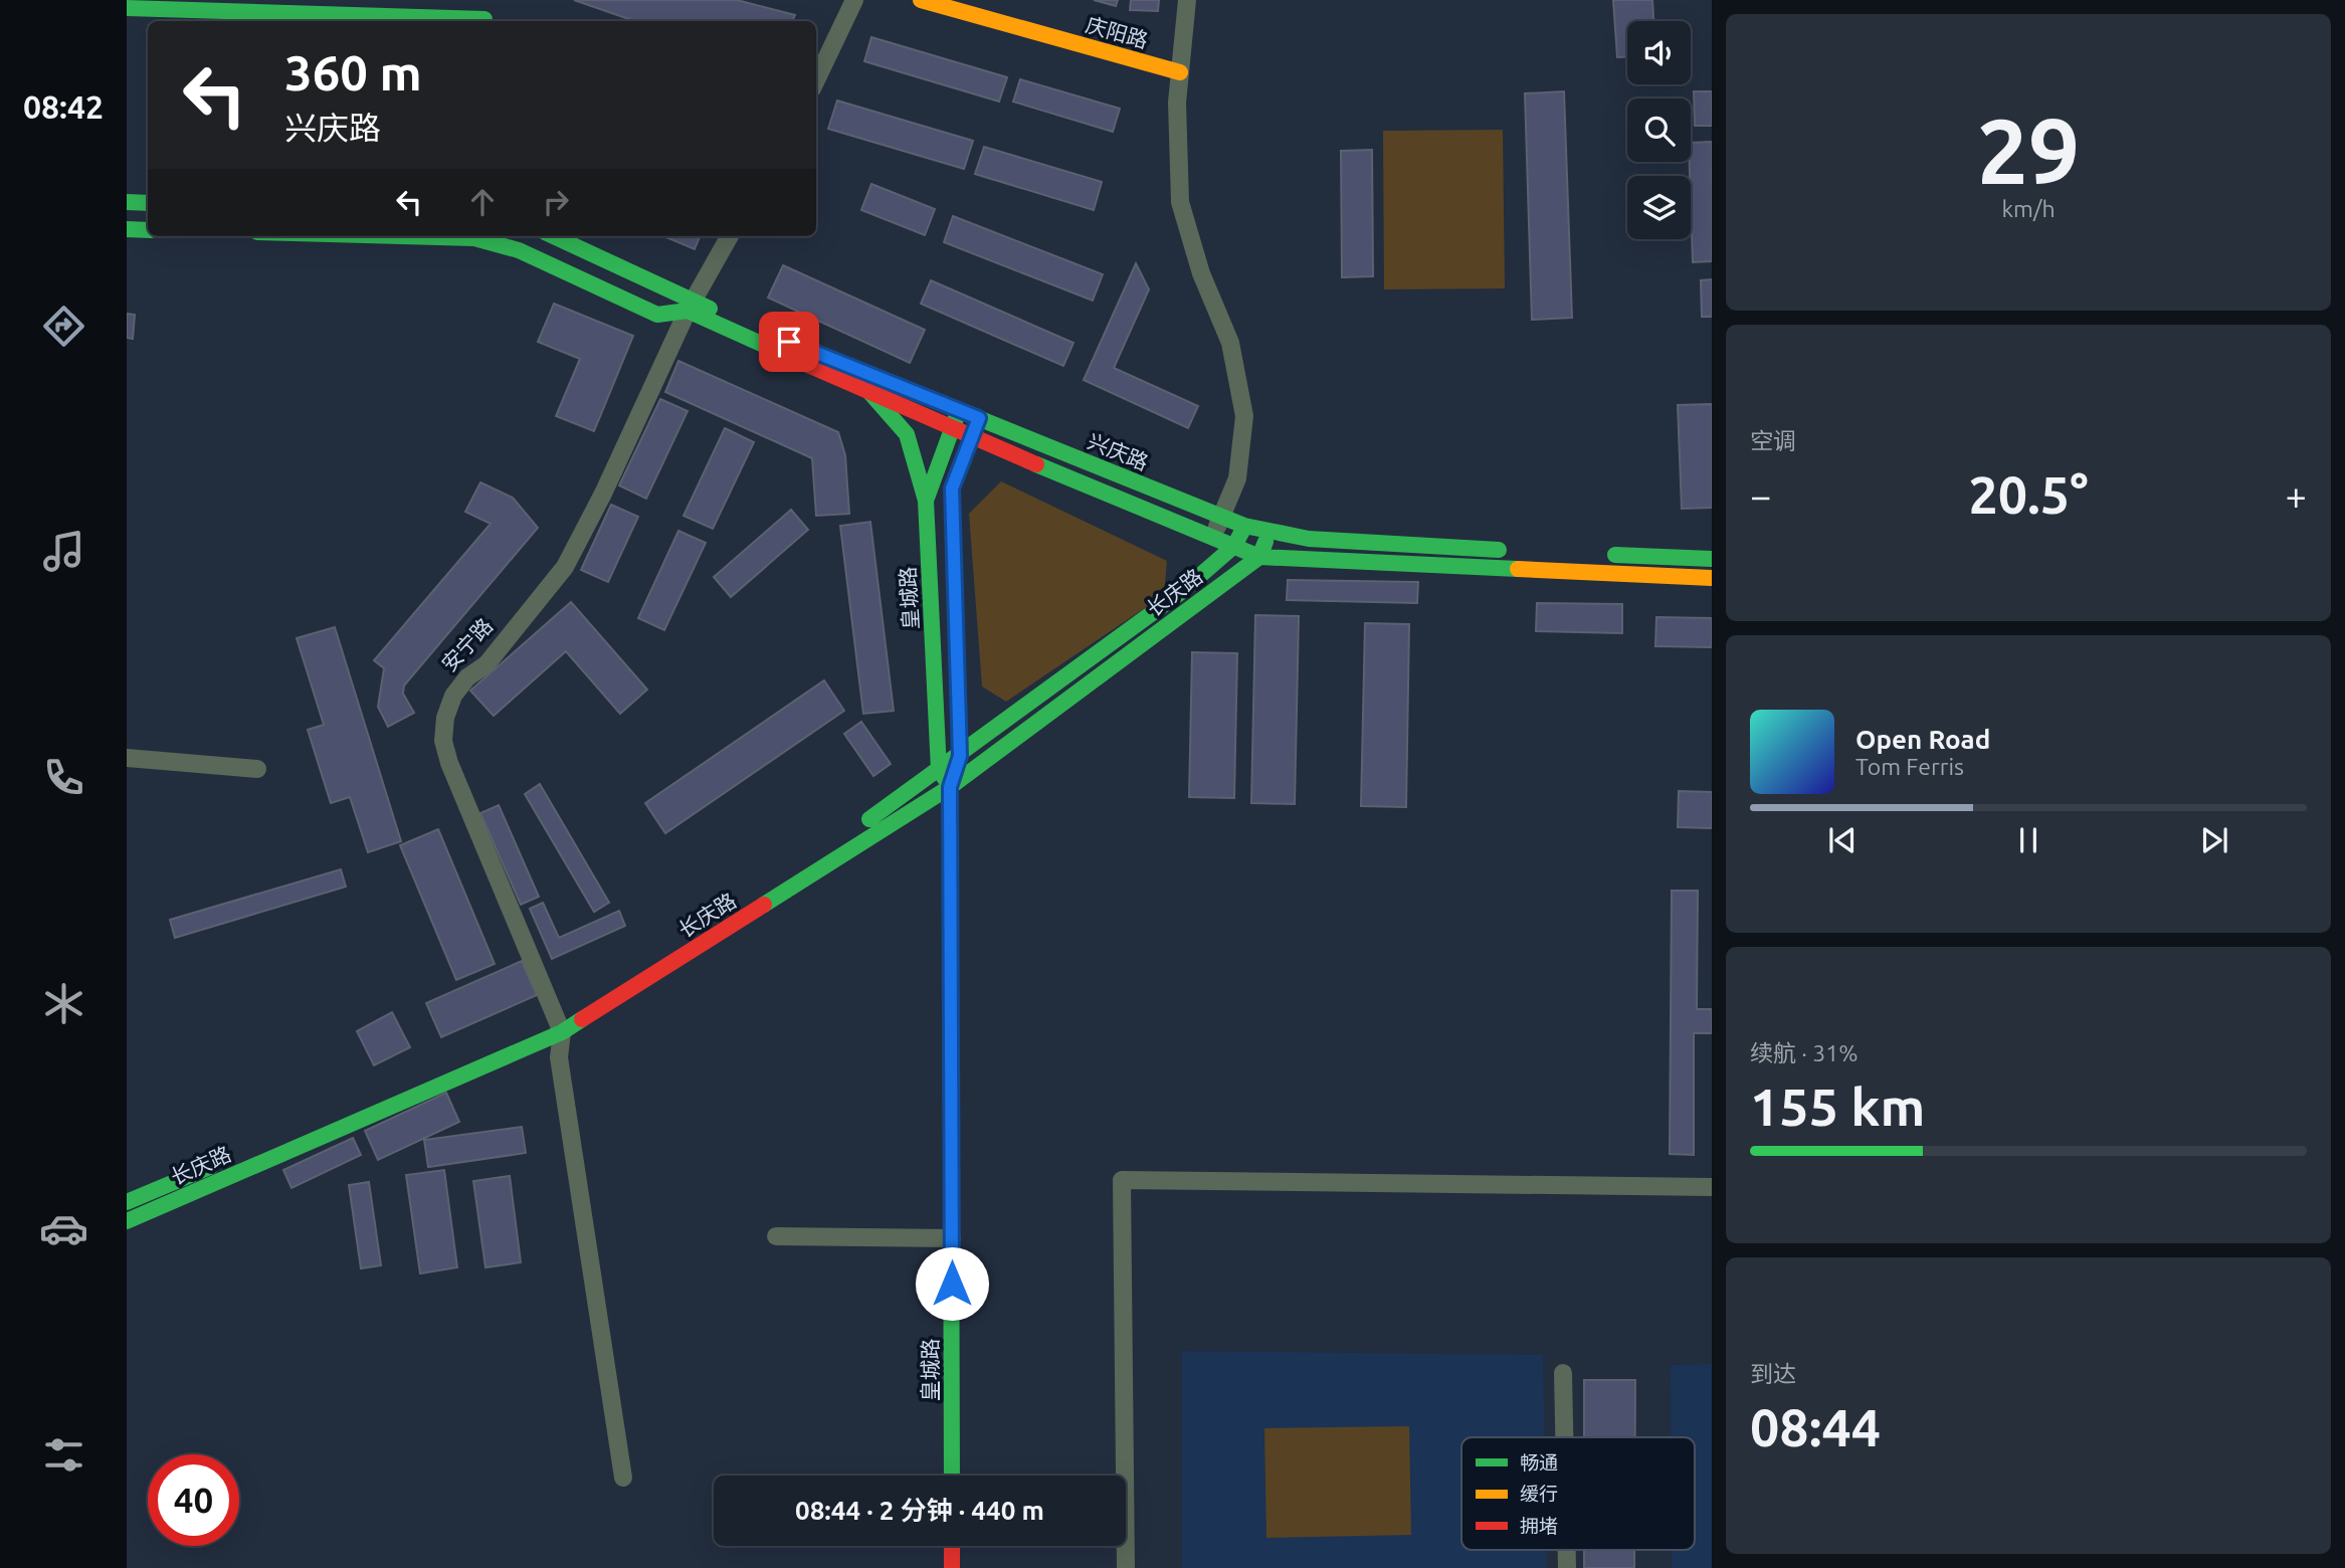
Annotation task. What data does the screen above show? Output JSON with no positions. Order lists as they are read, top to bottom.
{
  "streets": {
    "main road": [
      "庆阳路",
      "兴庆路",
      "长庆路",
      "皇城路"
    ],
    "street": ["安宁路"]
  },
  "crossings": [
    ["兴庆路", "长庆路"],
    ["兴庆路", "皇城路"],
    ["兴庆路", "安宁路"],
    ["长庆路", "皇城路"],
    ["长庆路", "安宁路"]
  ],
  "legend": ["畅通", "缓行", "拥堵"],
  "page": {
    "tabs": "08:42",
    "tile": [
      ["29", "km/h"],
      "空调",
      ["续航 · 31%", "155 km"],
      ["到达", "08:44"]
    ],
    "turn": ["360 m", "兴庆路"],
    "heat": ["−", "20.5°", "+"],
    "song": ["Open Road", "Tom Ferris"],
    "limit": "40",
    "trip": "08:44 · 2 分钟 · 440 m"
  }
}
